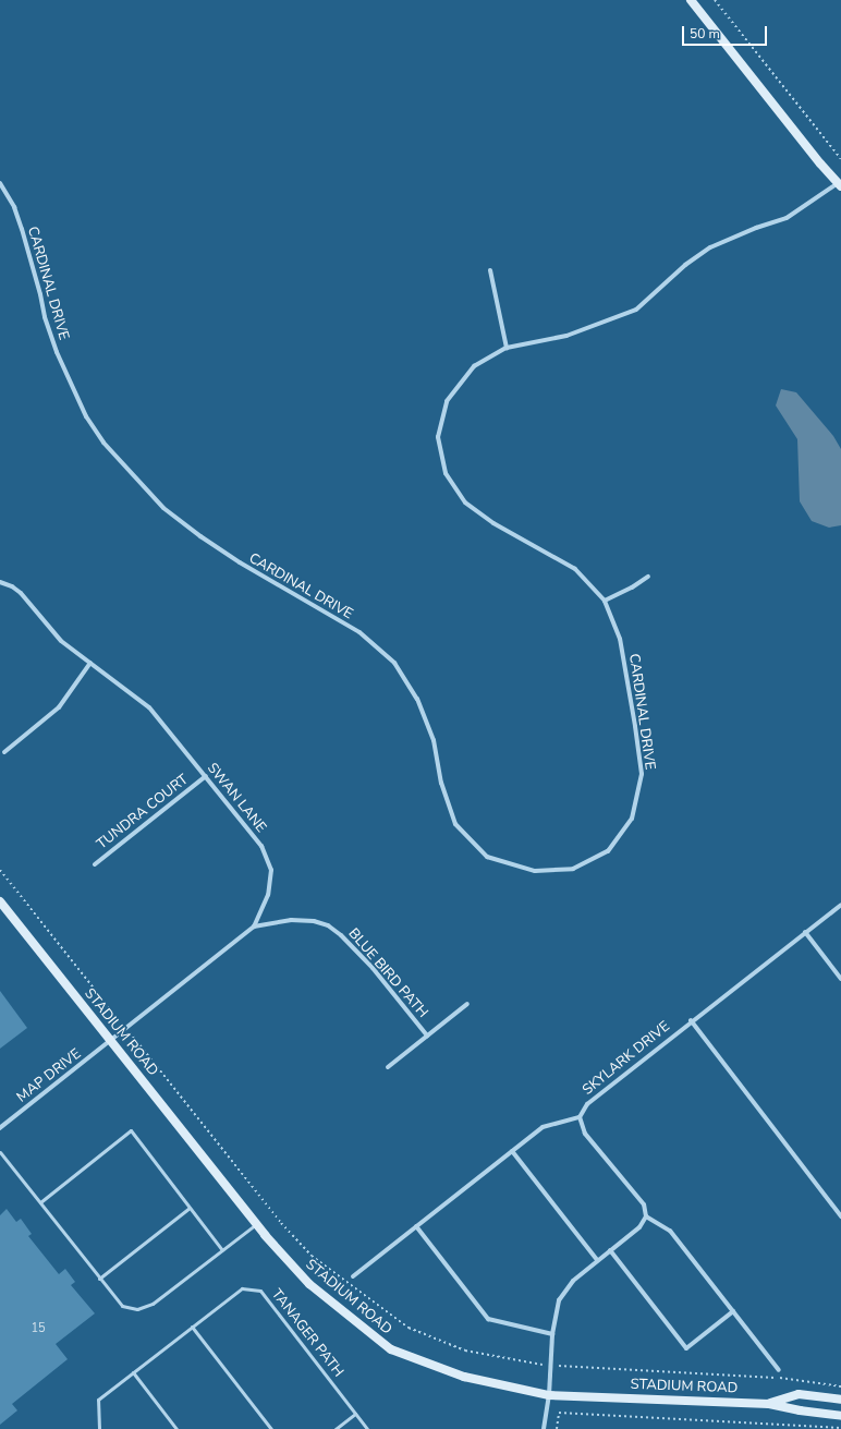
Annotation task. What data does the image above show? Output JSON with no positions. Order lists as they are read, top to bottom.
{
  "streets": {
    "street": [
      "CARDINAL DRIVE",
      "SWAN LANE",
      "TUNDRA COURT",
      "BLUE BIRD PATH",
      "STADIUM ROAD",
      "SKYLARK DRIVE",
      "MAP DRIVE"
    ],
    "lane": ["TANAGER PATH"]
  },
  "crossings": [
    ["SWAN LANE", "TUNDRA COURT"],
    ["SWAN LANE", "BLUE BIRD PATH"],
    ["SWAN LANE", "STADIUM ROAD"],
    ["SWAN LANE", "MAP DRIVE"],
    ["STADIUM ROAD", "MAP DRIVE"]
  ],
  "house_numbers": ["15"],
  "scale_bar": "50 m"
}
